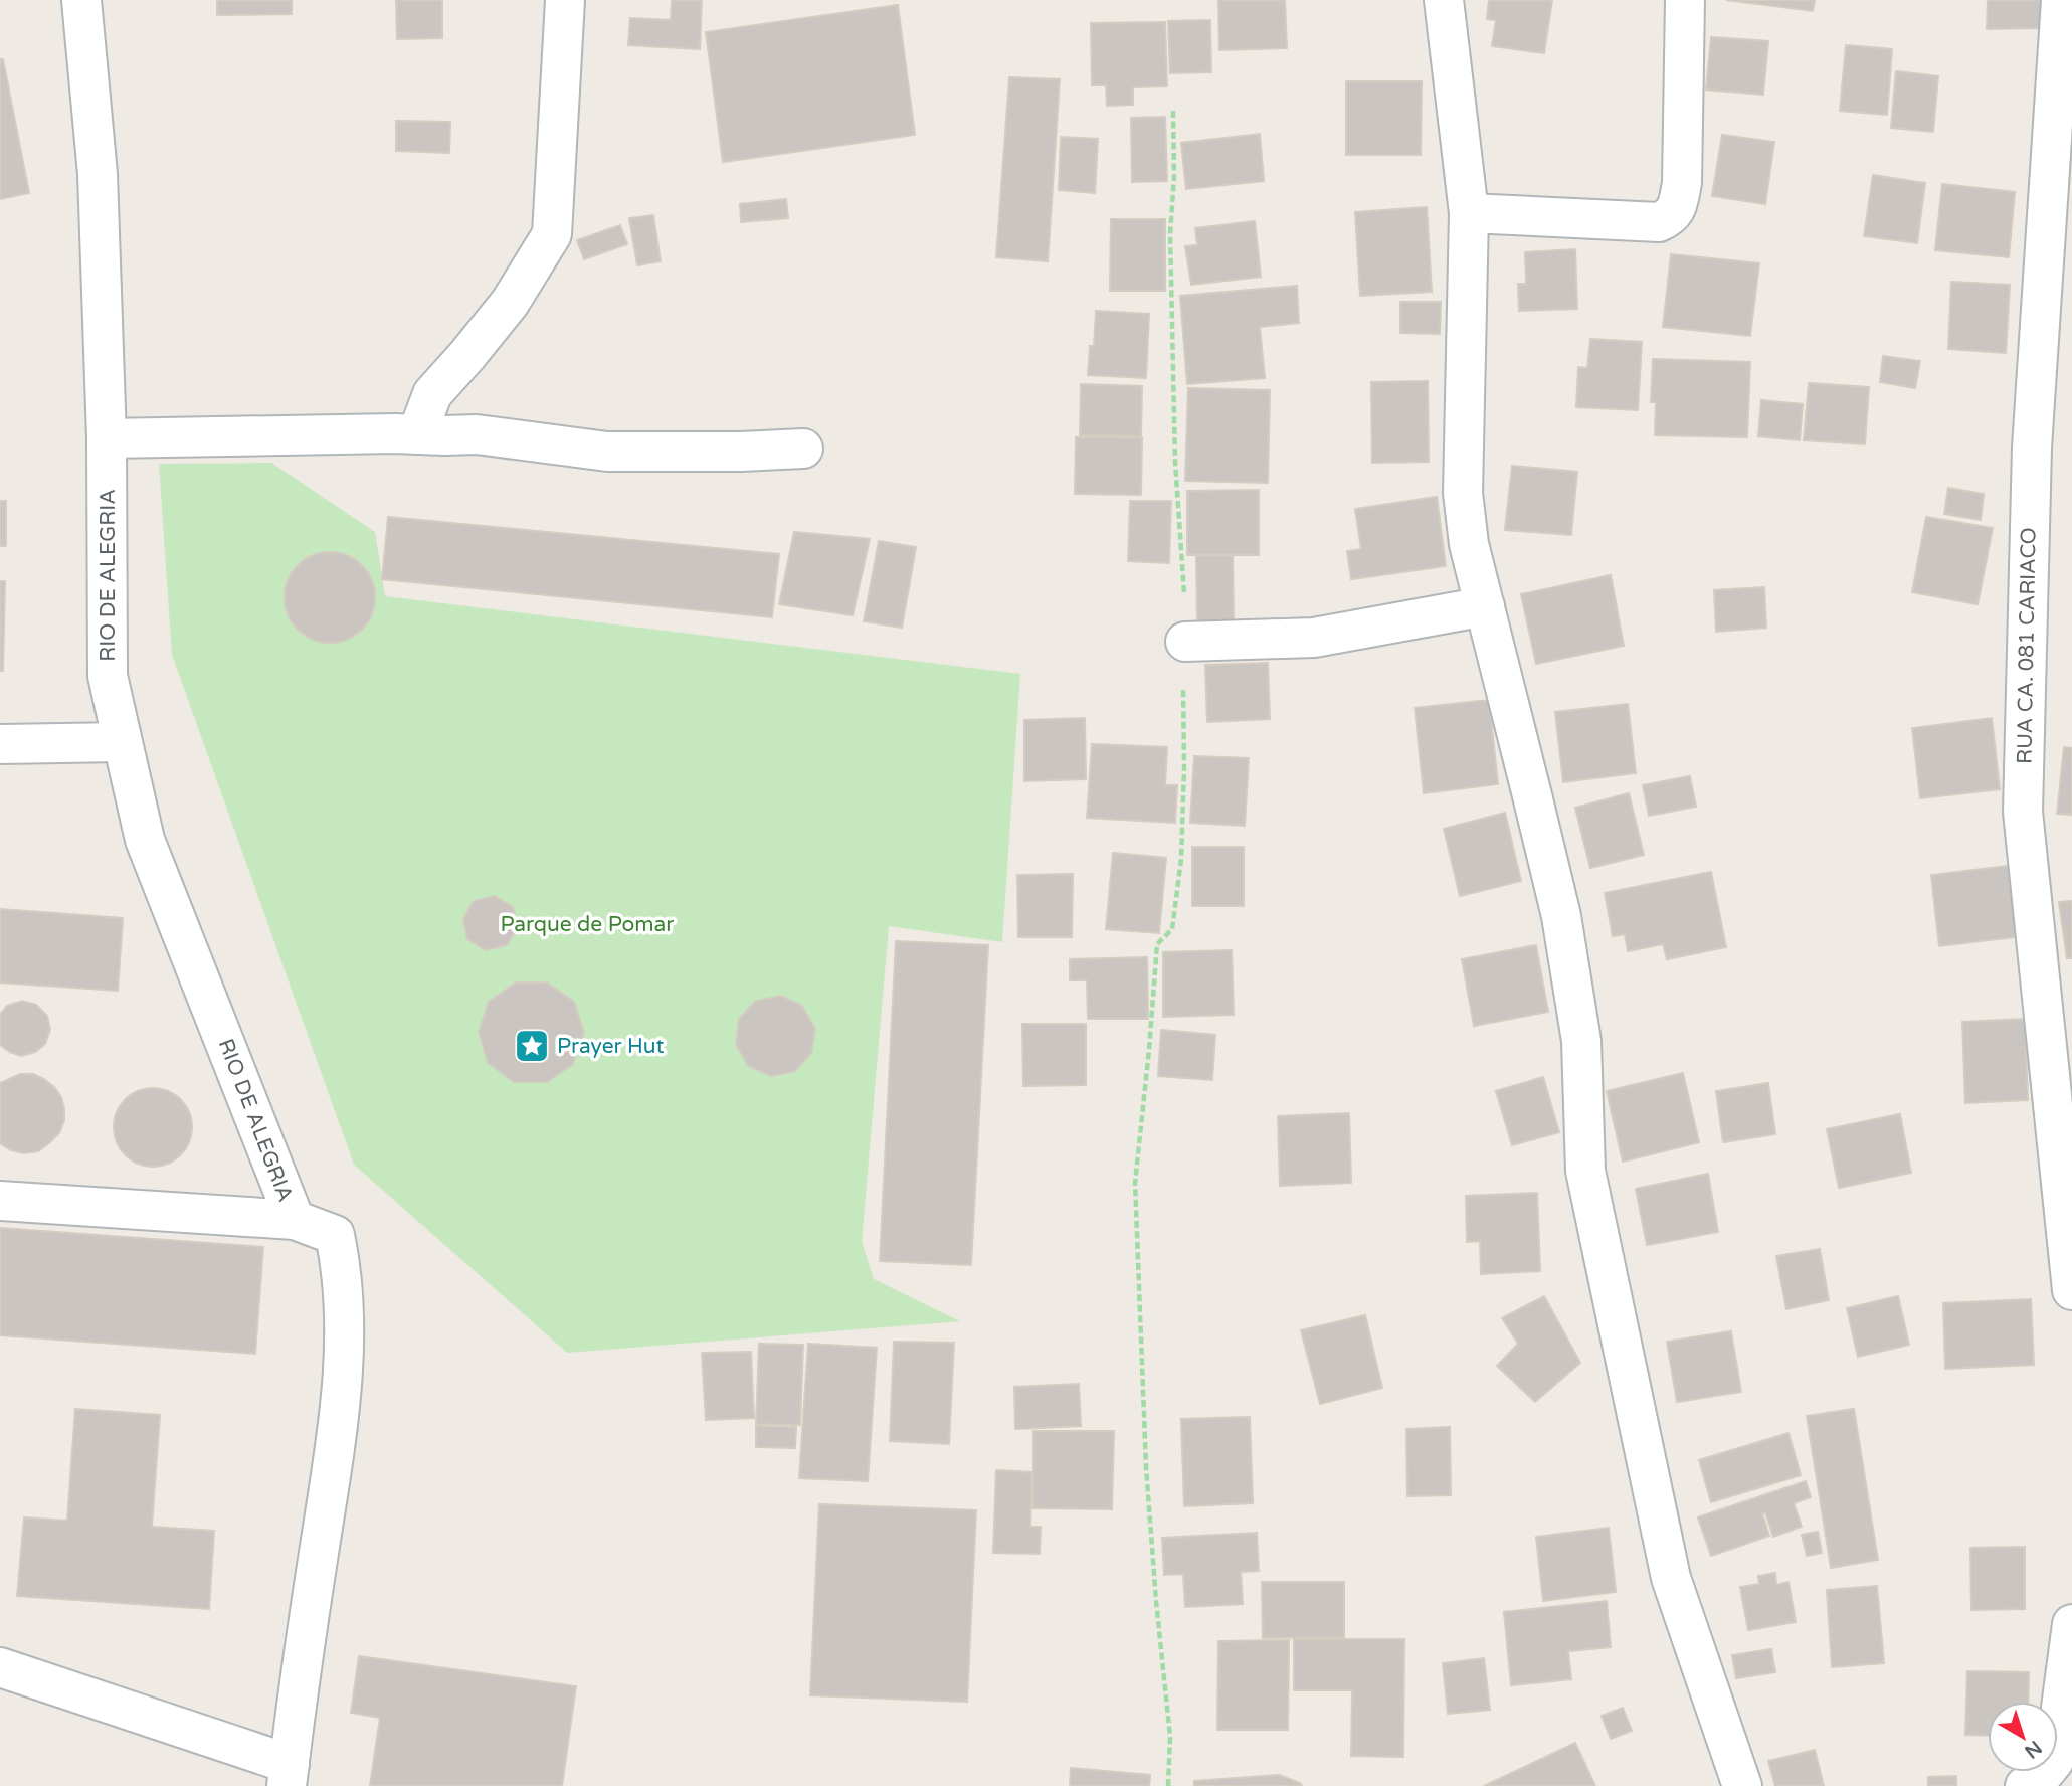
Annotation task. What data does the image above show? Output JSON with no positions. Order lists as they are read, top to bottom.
{
  "streets": {
    "street": ["RIO DE ALEGRIA", "RUA CA. 081 CARIACO"]
  },
  "parks": ["Parque de Pomar"],
  "places": {
    "place": ["Prayer Hut"]
  },
  "north": "bottom right"
}
